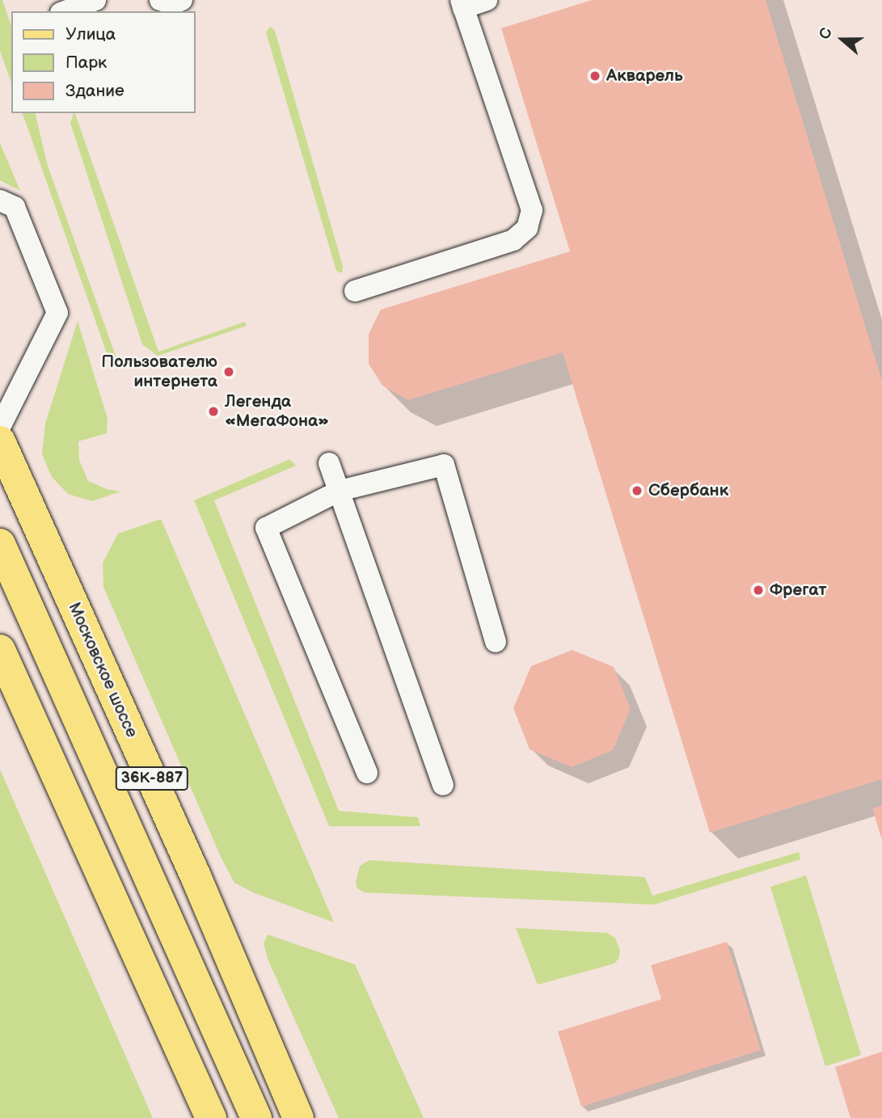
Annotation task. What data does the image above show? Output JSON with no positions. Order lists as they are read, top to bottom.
{
  "streets": {
    "main road": ["Московское шоссе", "36К-887"]
  },
  "places": [
    "Акварель",
    "Пользователю интернета",
    "Легенда «МегаФона»",
    "Сбербанк",
    "Фрегат"
  ],
  "legend": ["Улица", "Парк", "Здание"],
  "north": "left"
}
